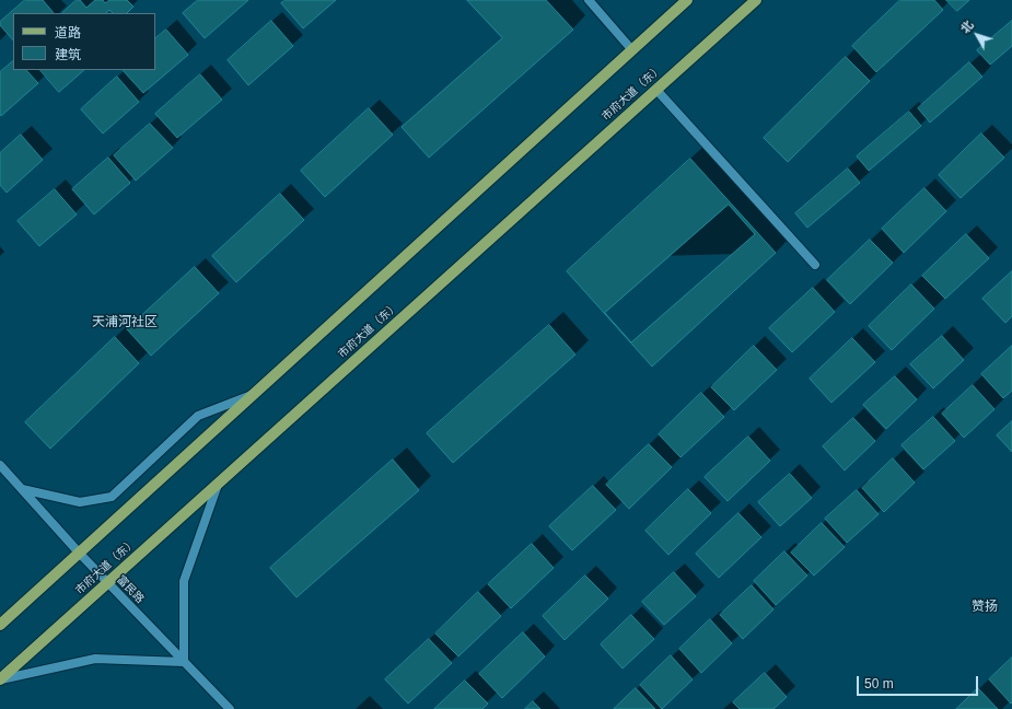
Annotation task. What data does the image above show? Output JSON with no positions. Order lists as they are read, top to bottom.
{
  "streets": {
    "main road": ["市府大道（东）"],
    "street": ["富民路"]
  },
  "crossings": [
    ["市府大道（东）", "富民路"]
  ],
  "districts": ["天浦河社区", "赞扬"],
  "legend": ["道路", "建筑"],
  "scale_bar": "50 m",
  "north": "top left"
}
